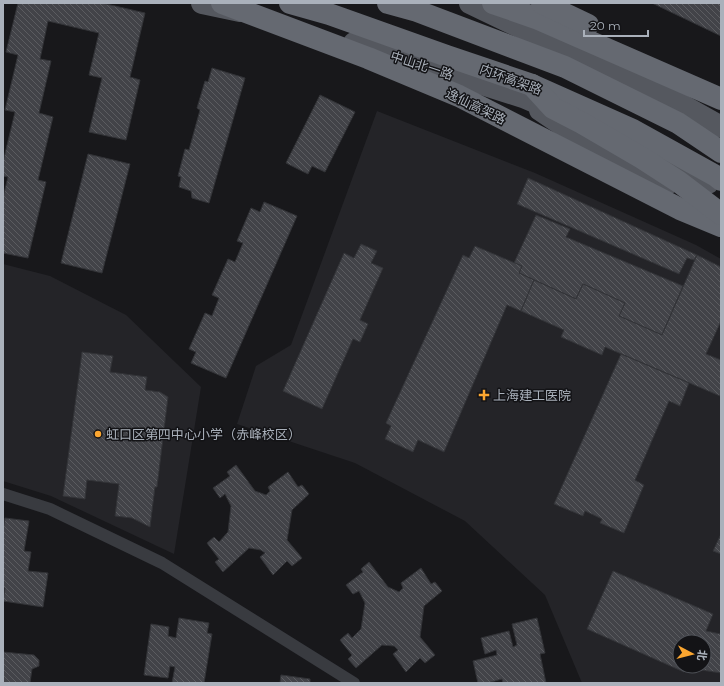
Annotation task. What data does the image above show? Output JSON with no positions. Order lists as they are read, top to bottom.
{
  "streets": {
    "highway": ["内环高架路", "逸仙高架路"],
    "main road": ["中山北一路"]
  },
  "crossings": [
    ["中山北一路", "内环高架路"]
  ],
  "places": {
    "health": ["上海建工医院"],
    "other": ["虹口区第四中心小学（赤峰校区）"]
  },
  "scale_bar": "20 m",
  "north": "right"
}
